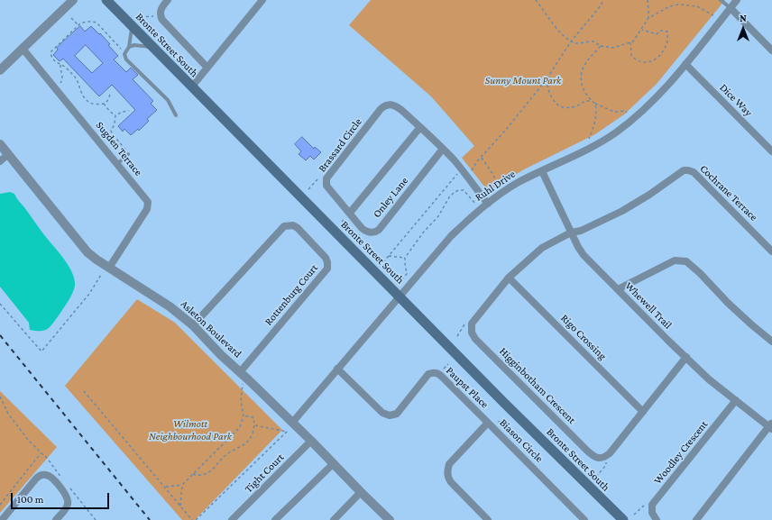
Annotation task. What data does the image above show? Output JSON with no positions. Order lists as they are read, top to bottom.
{
  "streets": {
    "main road": ["Bronte Street South"],
    "street": [
      "Dice Way",
      "Brassard Circle",
      "Sugden Terrace",
      "Ruhl Drive",
      "Cochrane Terrace",
      "Onley Lane",
      "Rottenburg Court",
      "Whewell Trail",
      "Asleton Boulevard",
      "Rigo Crossing",
      "Higginbotham Crescent",
      "Paupst Place",
      "Biason Circle",
      "Woodley Crescent",
      "Tight Court"
    ]
  },
  "crossings": [
    ["Bronte Street South", "Ruhl Drive"],
    ["Dice Way", "Ruhl Drive"],
    ["Brassard Circle", "Ruhl Drive"],
    ["Brassard Circle", "Onley Lane"],
    ["Sugden Terrace", "Asleton Boulevard"],
    ["Ruhl Drive", "Whewell Trail"],
    ["Ruhl Drive", "Asleton Boulevard"],
    ["Ruhl Drive", "Paupst Place"],
    ["Cochrane Terrace", "Whewell Trail"],
    ["Rottenburg Court", "Asleton Boulevard"],
    ["Whewell Trail", "Woodley Crescent"],
    ["Asleton Boulevard", "Tight Court"],
    ["Paupst Place", "Biason Circle"]
  ],
  "parks": ["Sunny Mount Park", "Wilmott Neighbourhood Park"],
  "scale_bar": "100 m",
  "north": "top"
}
